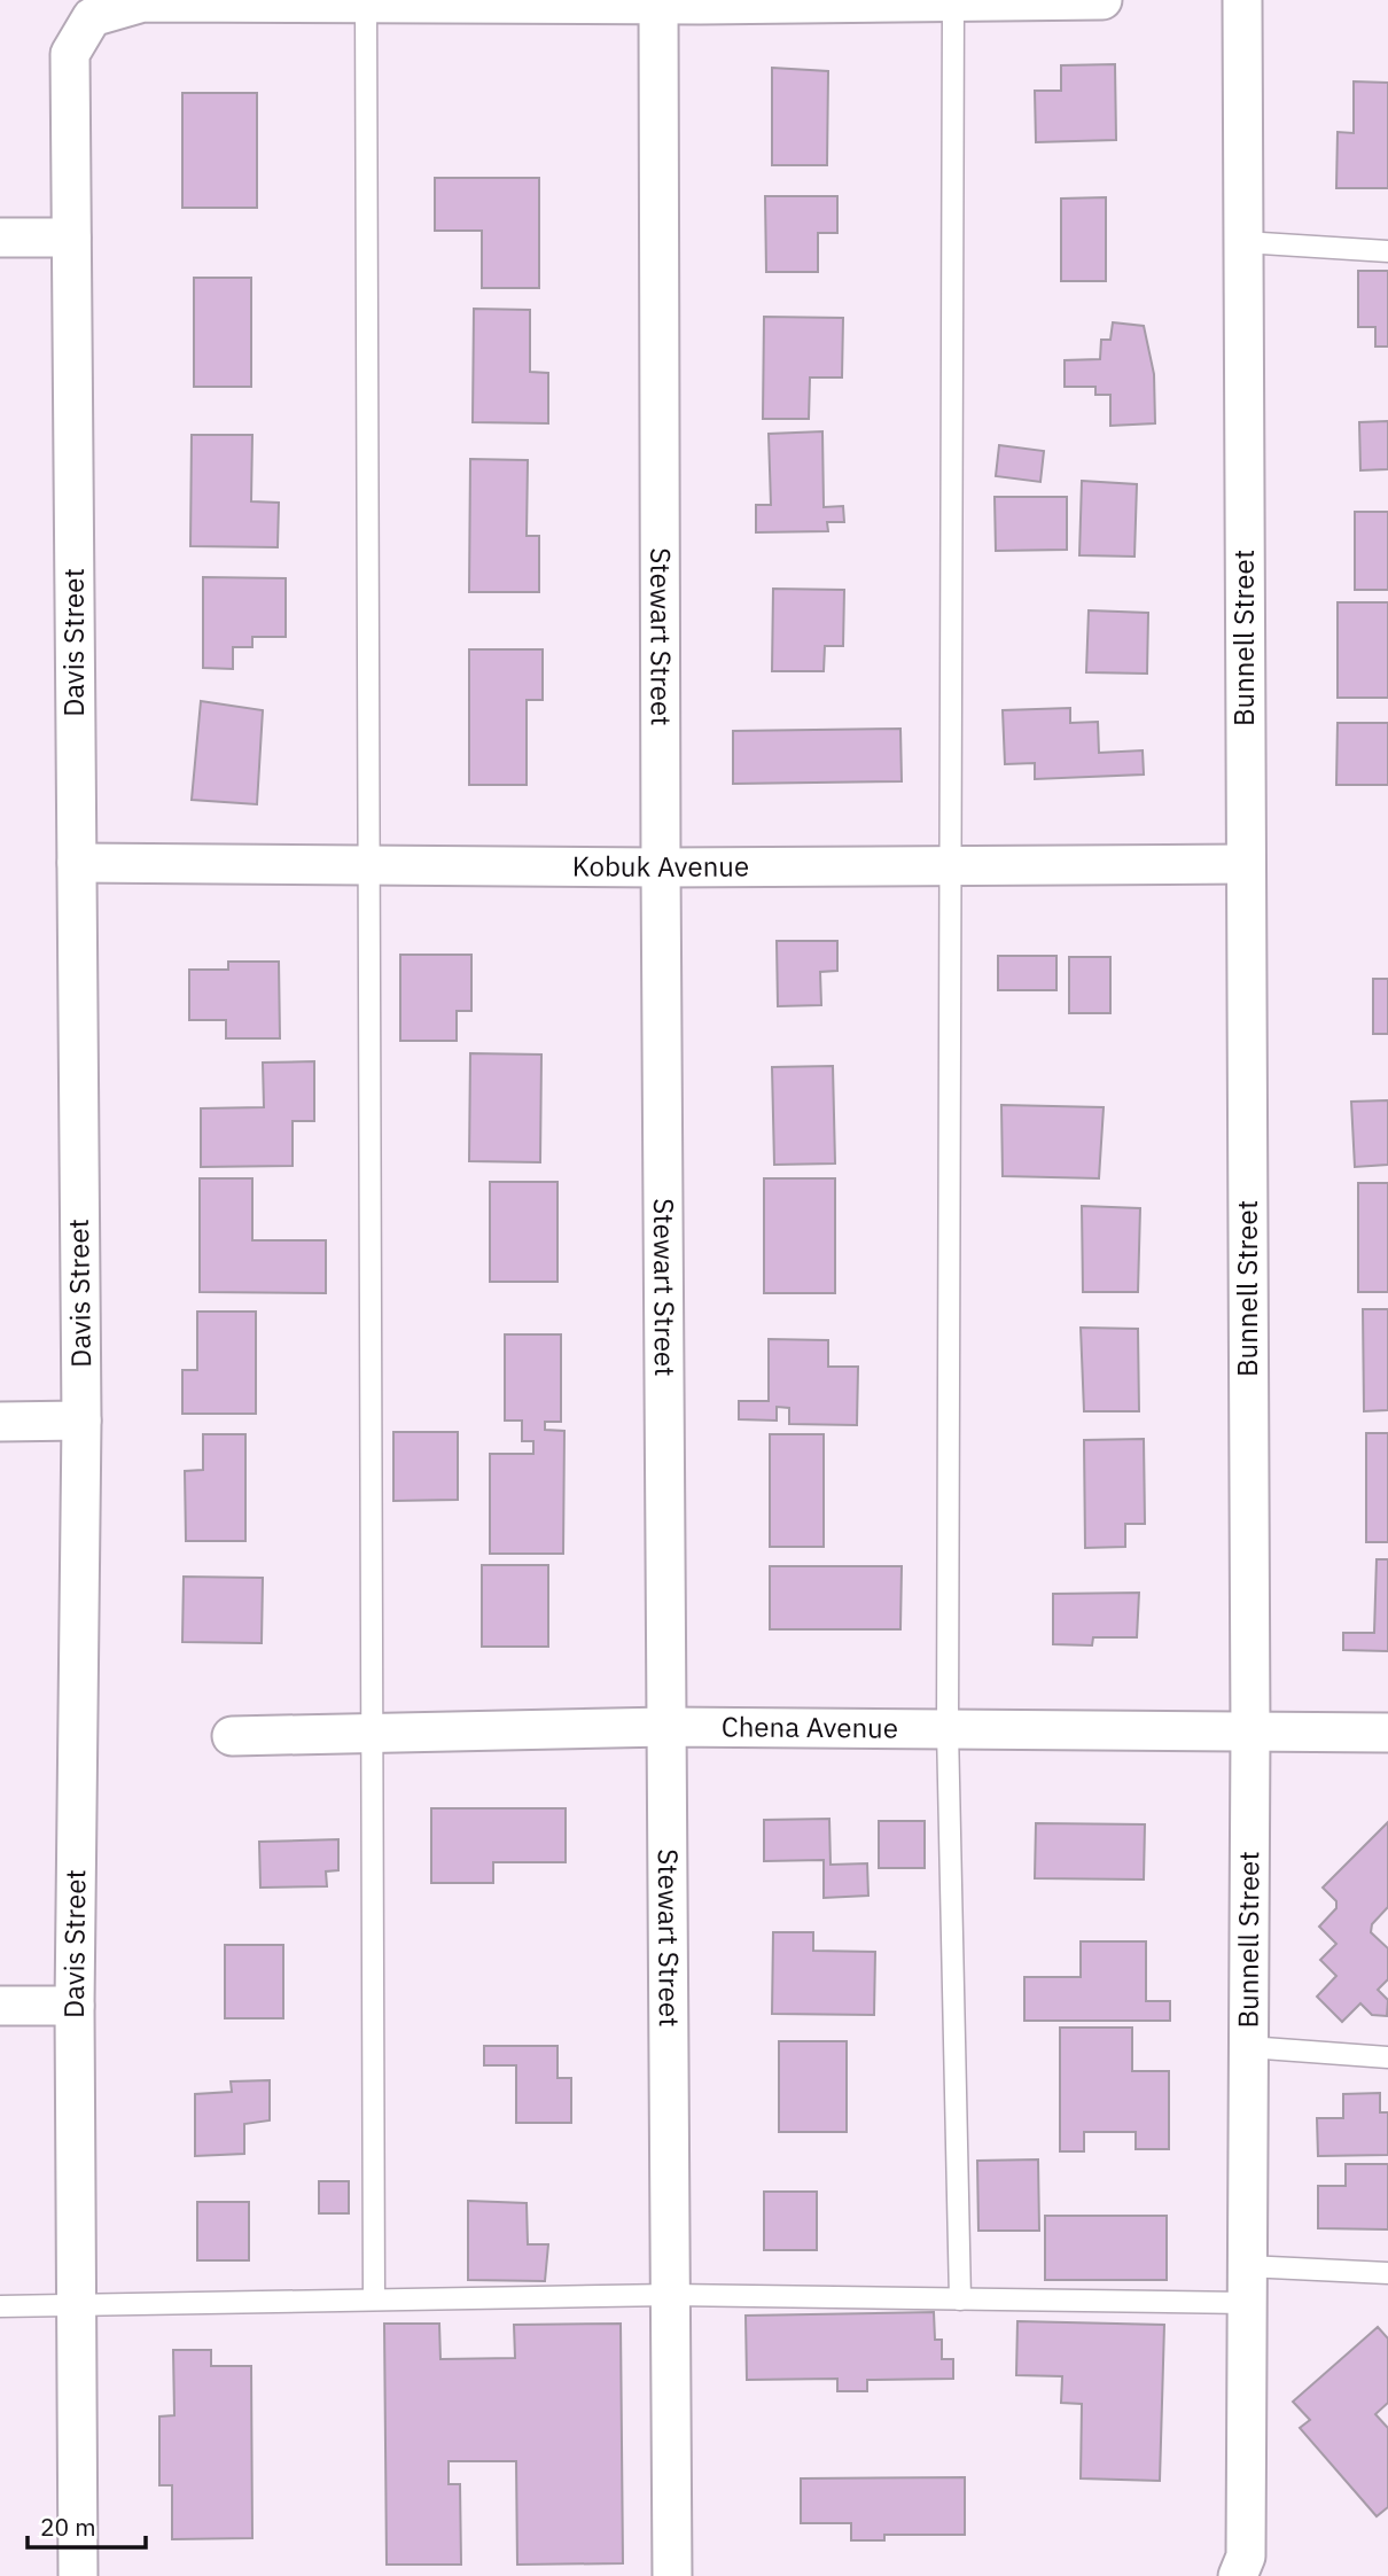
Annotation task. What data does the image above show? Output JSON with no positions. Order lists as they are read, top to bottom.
{
  "streets": {
    "street": [
      "Stewart Street",
      "Bunnell Street",
      "Davis Street",
      "Kobuk Avenue",
      "Chena Avenue"
    ]
  },
  "crossings": [
    ["Stewart Street", "Kobuk Avenue"],
    ["Stewart Street", "Chena Avenue"],
    ["Bunnell Street", "Kobuk Avenue"],
    ["Bunnell Street", "Chena Avenue"],
    ["Davis Street", "Kobuk Avenue"]
  ],
  "scale_bar": "20 m"
}
